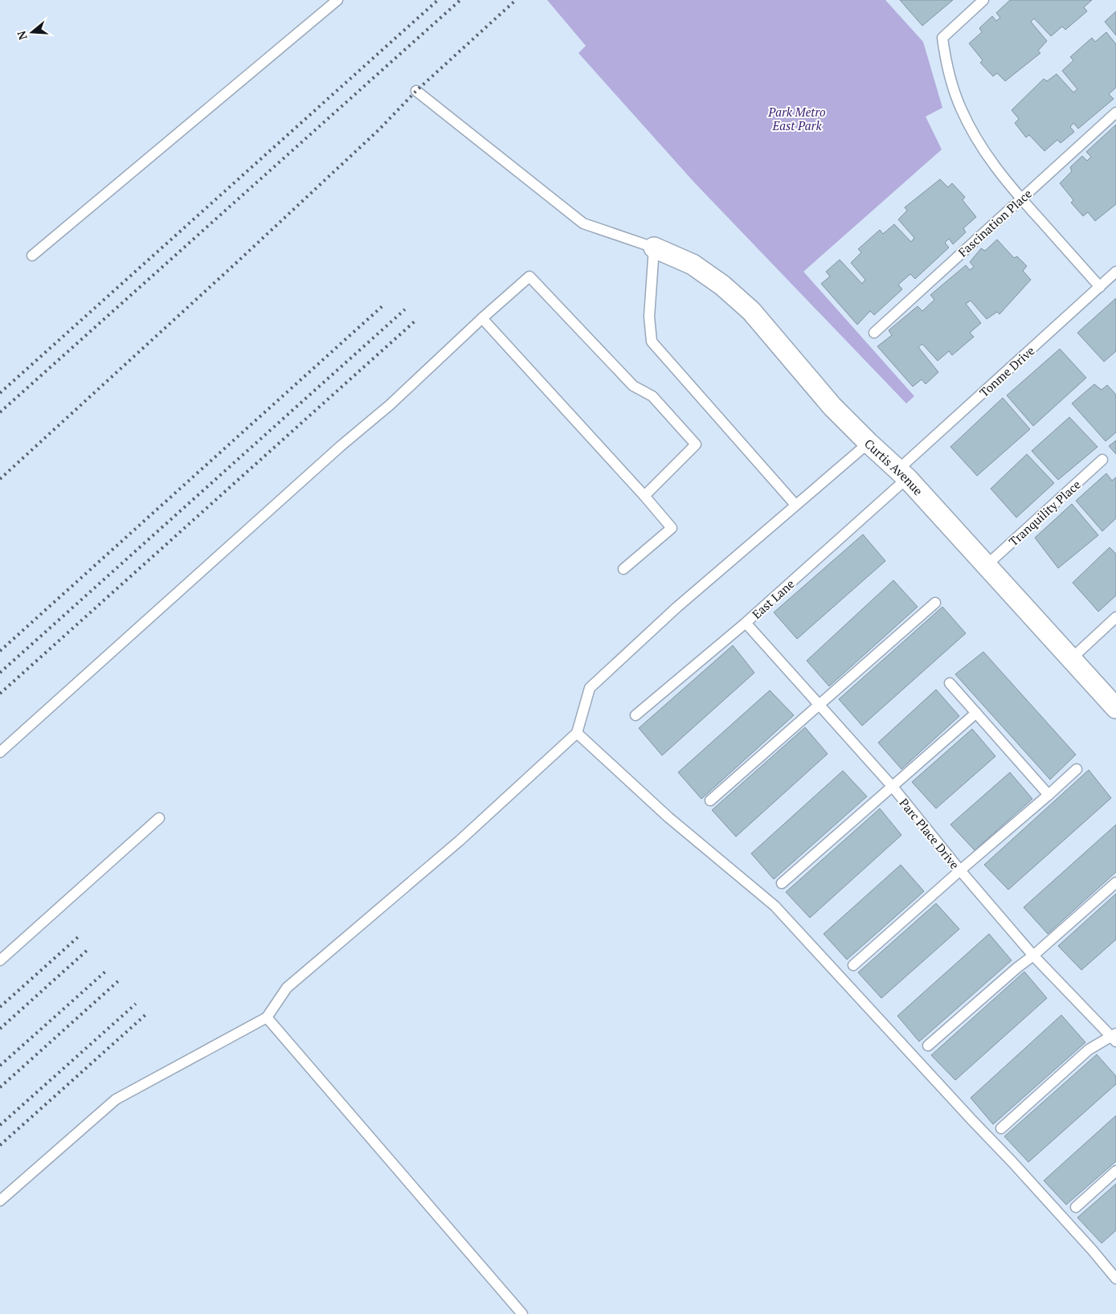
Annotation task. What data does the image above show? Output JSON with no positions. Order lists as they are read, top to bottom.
{
  "streets": {
    "street": ["Curtis Avenue"],
    "lane": [
      "Fascination Place",
      "Tonme Drive",
      "Tranquility Place",
      "East Lane",
      "Parc Place Drive"
    ]
  },
  "crossings": [
    ["Tonme Drive", "Curtis Avenue"],
    ["Tonme Drive", "East Lane"],
    ["Curtis Avenue", "Tranquility Place"],
    ["Curtis Avenue", "East Lane"],
    ["East Lane", "Parc Place Drive"]
  ],
  "parks": ["Park Metro East Park"],
  "north": "left"
}
